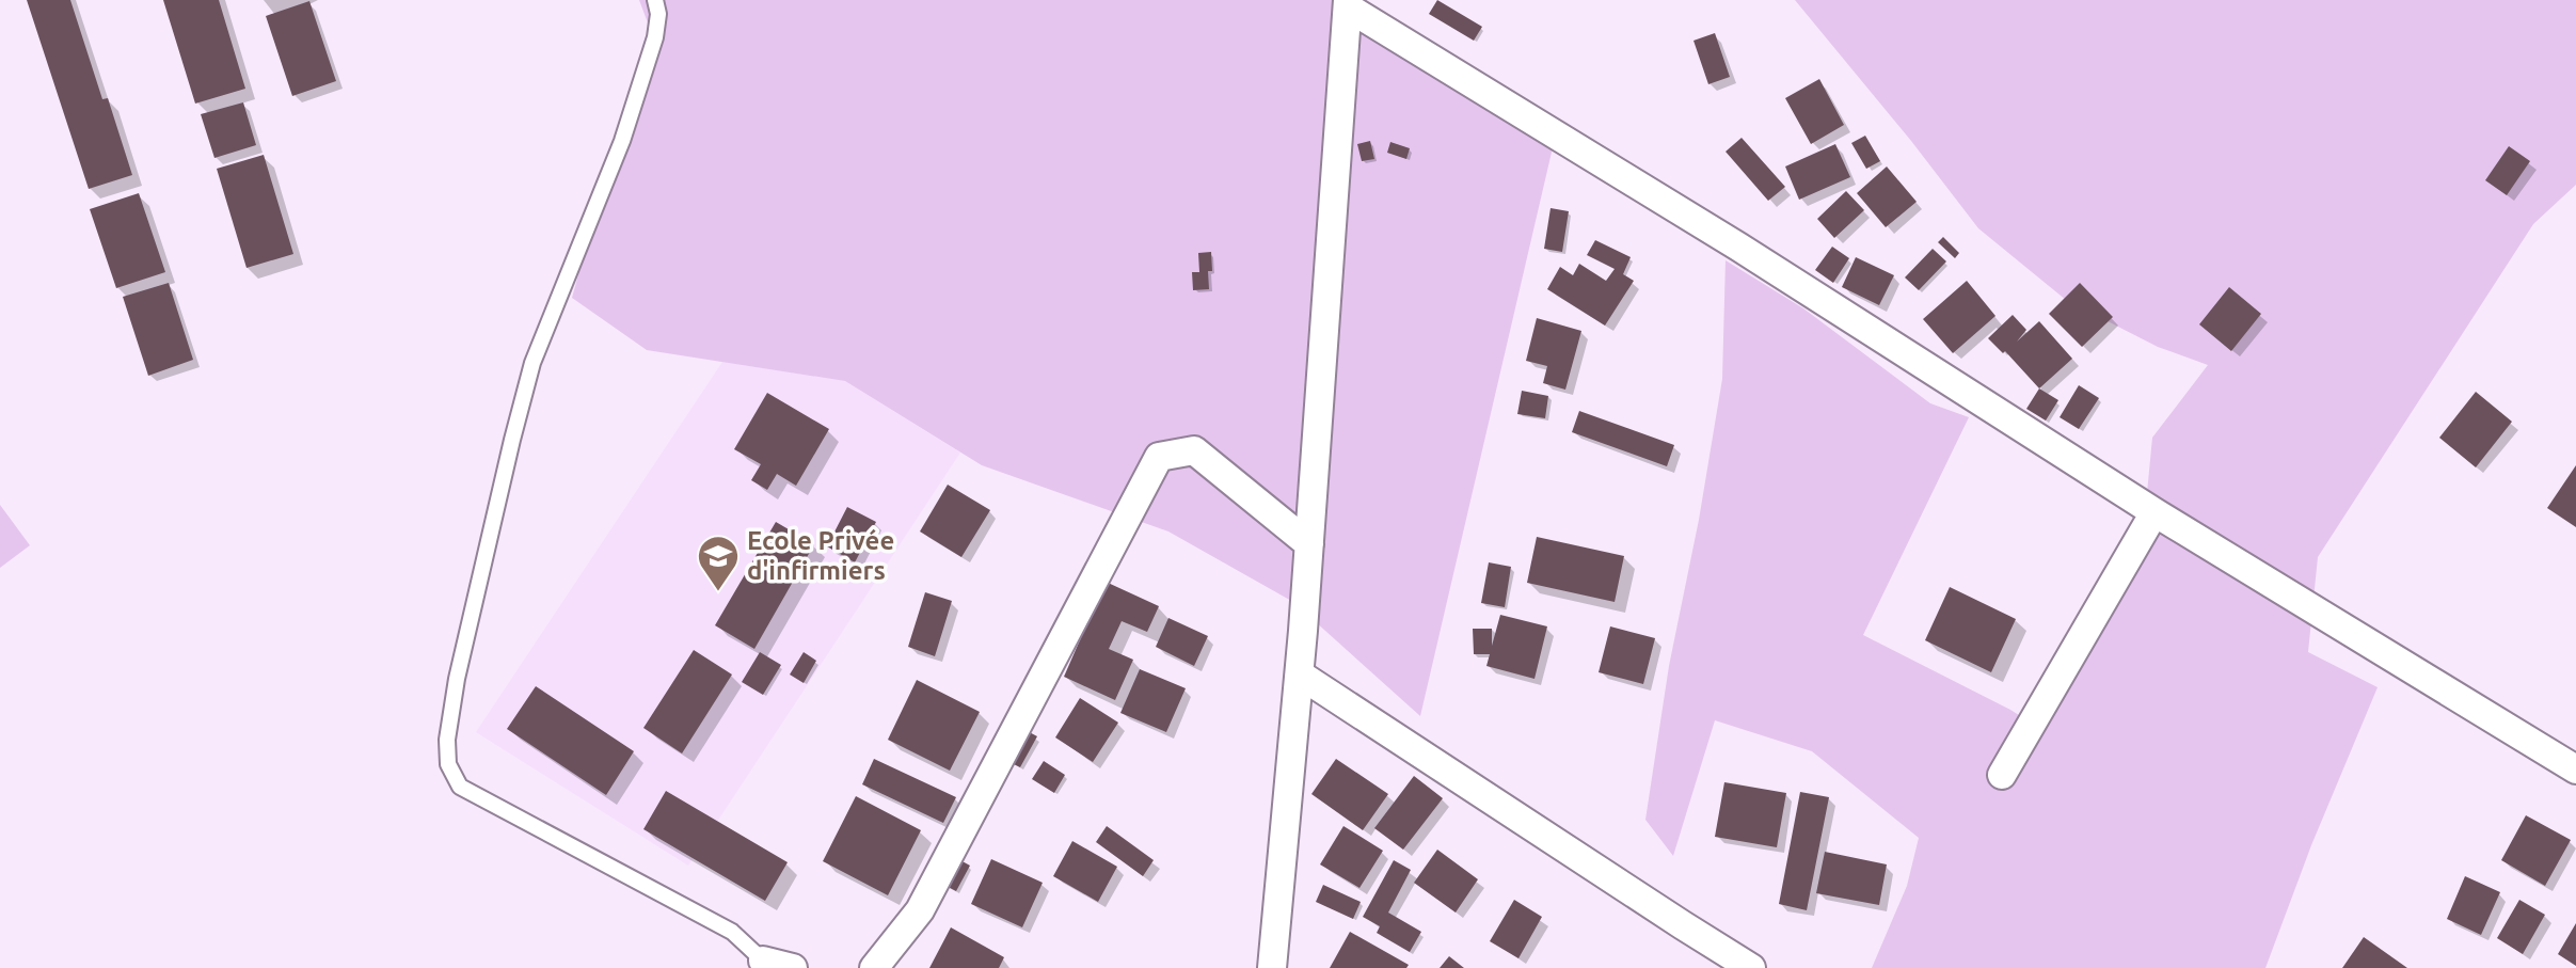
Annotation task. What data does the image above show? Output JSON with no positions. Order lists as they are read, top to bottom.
{
  "places": {
    "school or university": ["Ecole Privée d'infirmiers"]
  }
}
